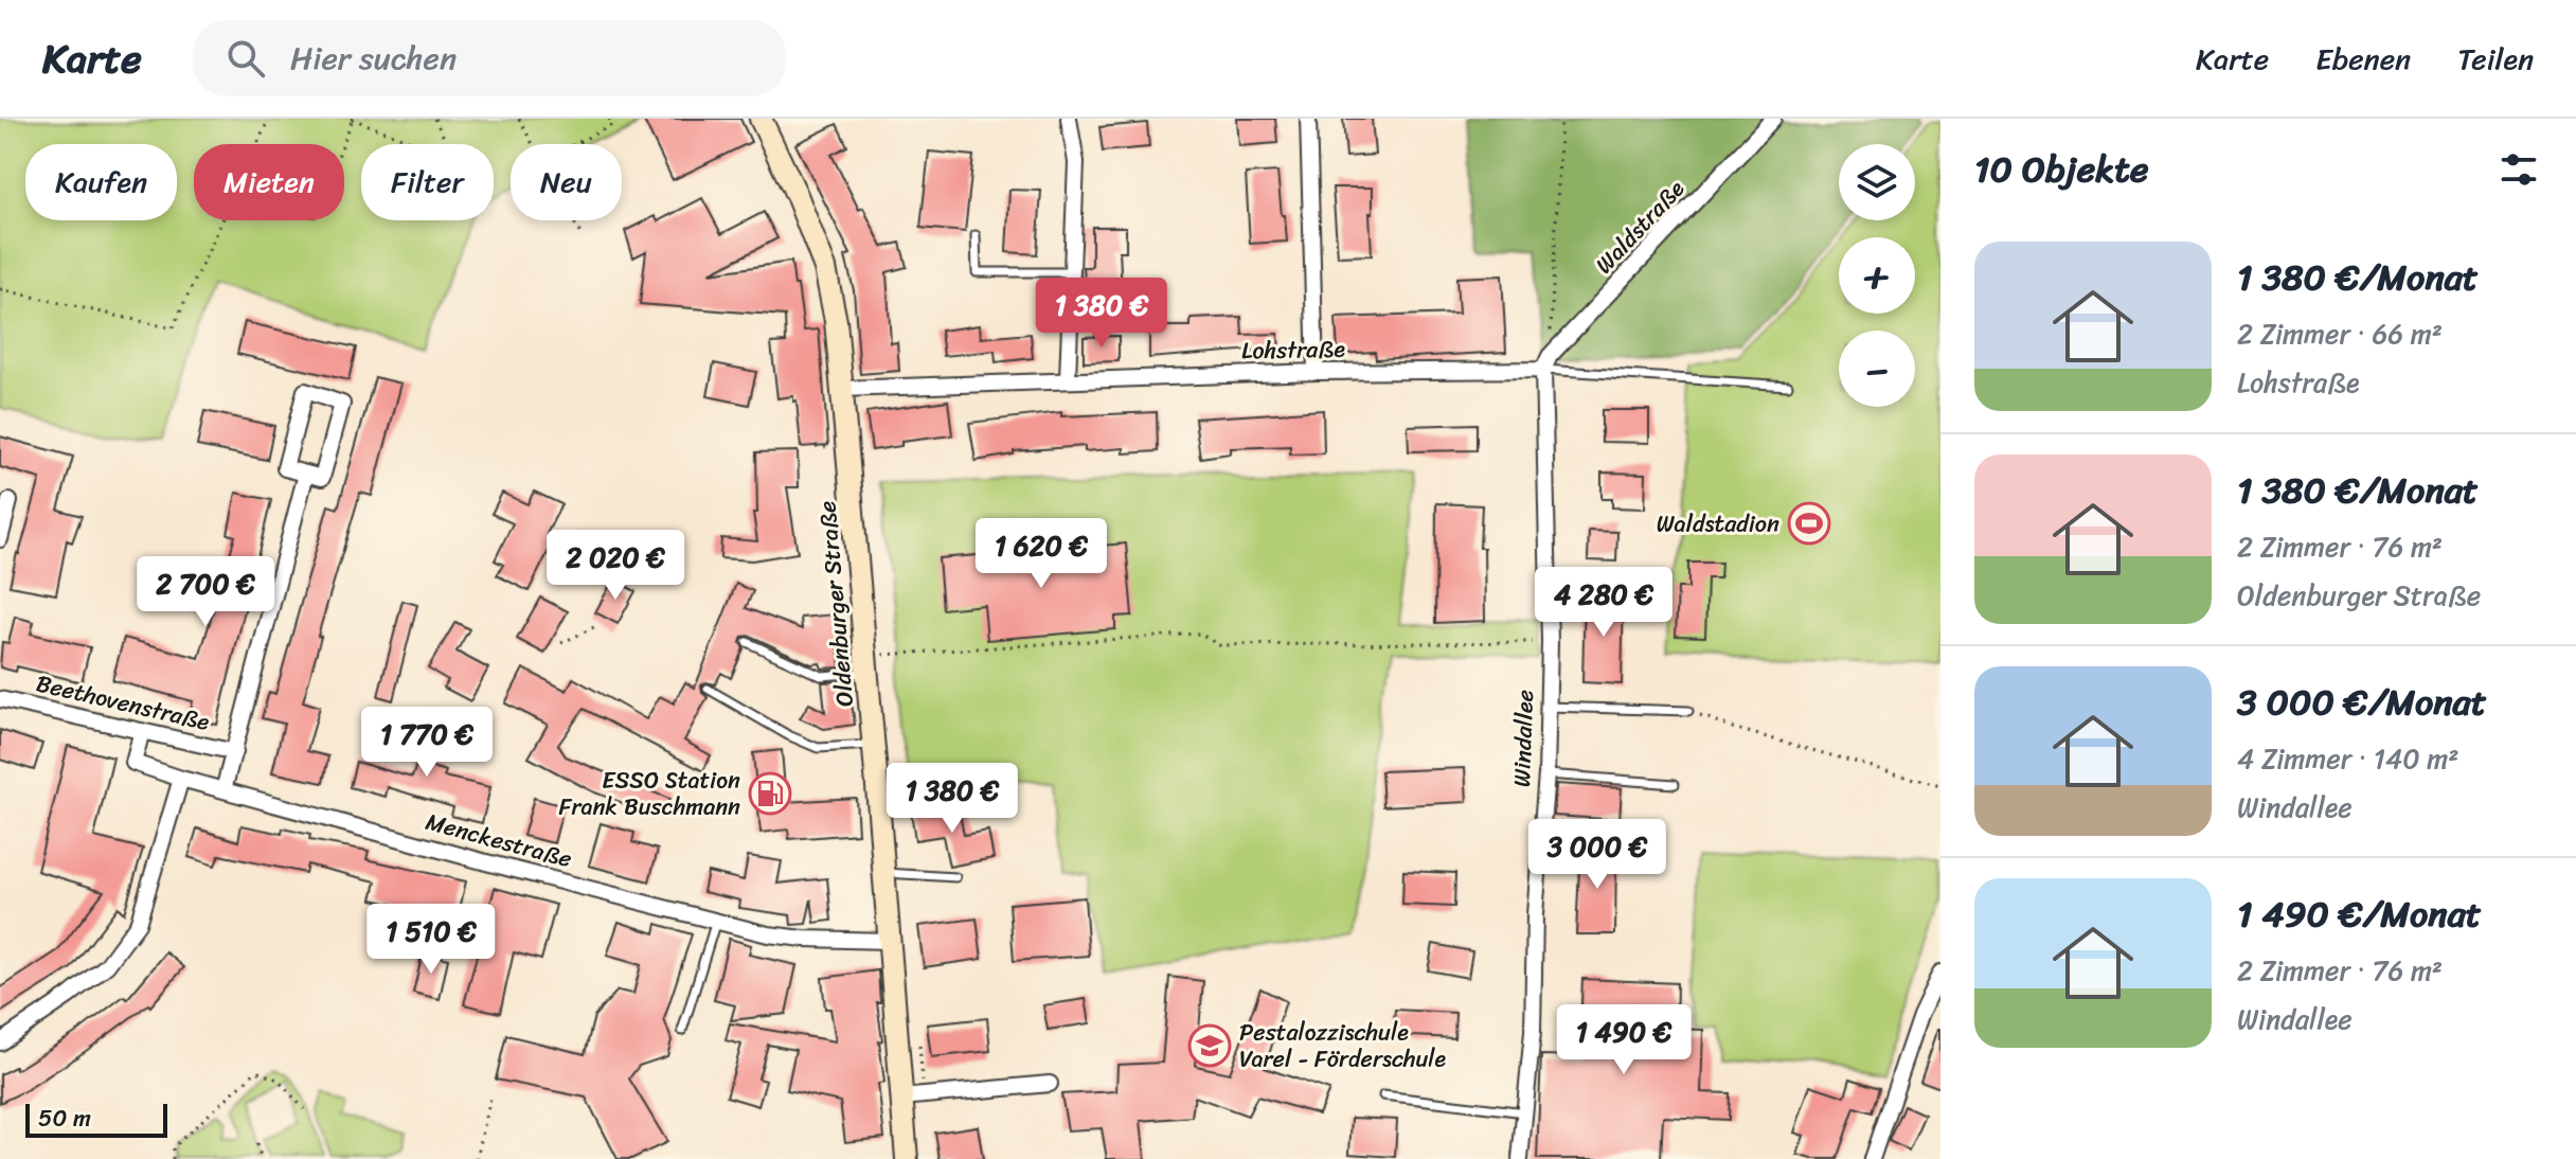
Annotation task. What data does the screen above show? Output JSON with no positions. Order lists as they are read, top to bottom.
{
  "streets": {
    "main road": ["Oldenburger Straße"],
    "street": [
      "Waldstraße",
      "Lohstraße",
      "Beethovenstraße",
      "Windallee",
      "Menckestraße"
    ]
  },
  "crossings": [
    ["Waldstraße", "Lohstraße"],
    ["Waldstraße", "Windallee"],
    ["Lohstraße", "Oldenburger Straße"],
    ["Lohstraße", "Windallee"],
    ["Oldenburger Straße", "Menckestraße"],
    ["Beethovenstraße", "Menckestraße"]
  ],
  "places": {
    "sports": ["Waldstadion"],
    "fuel station": ["ESSO Station Frank Buschmann"],
    "school or university": ["Pestalozzischule Varel - Förderschule"]
  },
  "scale_bar": "50 m",
  "page": {
    "header": "Karte",
    "search": "Hier suchen",
    "nav": ["Karte", "Ebenen", "Teilen"],
    "heading": "10 Objekte",
    "map_buttons": ["+", "−"],
    "chip": [
      "Kaufen",
      "Mieten",
      "Filter",
      "Neu"
    ],
    "list": [
      {
        "name": "1 380 €/Monat",
        "note": "2 Zimmer · 66 m² · Lohstraße"
      },
      {
        "name": "1 380 €/Monat",
        "note": "2 Zimmer · 76 m² · Oldenburger Straße"
      },
      {
        "name": "3 000 €/Monat",
        "note": "4 Zimmer · 140 m² · Windallee"
      },
      {
        "name": "1 490 €/Monat",
        "note": "2 Zimmer · 76 m² · Windallee"
      }
    ],
    "price": [
      "1 380 €",
      "1 620 €",
      "2 020 €",
      "2 700 €",
      "4 280 €",
      "1 770 €",
      "1 380 €",
      "3 000 €",
      "1 510 €",
      "1 490 €"
    ],
    "scale": "50 m"
  }
}
